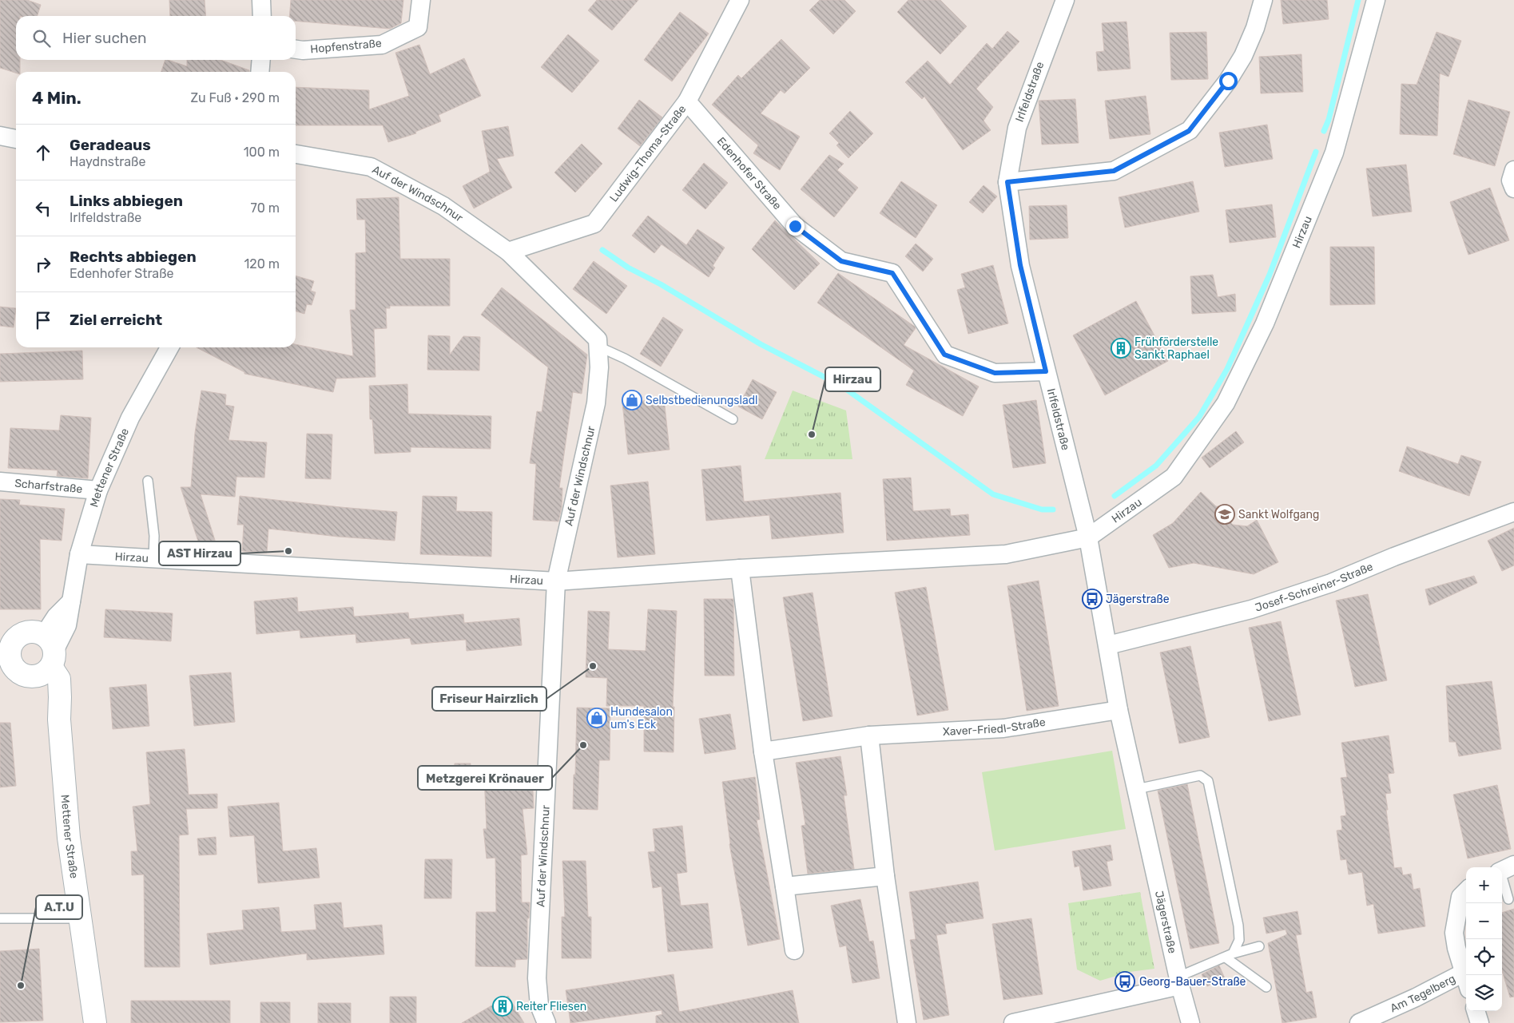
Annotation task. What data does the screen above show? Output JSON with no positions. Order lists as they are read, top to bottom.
{
  "streets": {
    "street": [
      "Hopfenstraße",
      "Irlfeldstraße",
      "Ludwig-Thoma-Straße",
      "Edenhofer Straße",
      "Auf der Windschnur",
      "Hirzau",
      "Mettener Straße",
      "Scharfstraße",
      "Josef-Schreiner-Straße",
      "Xaver-Friedl-Straße",
      "Jägerstraße",
      "Am Tegelberg"
    ]
  },
  "crossings": [
    ["Irlfeldstraße", "Edenhofer Straße"],
    ["Irlfeldstraße", "Hirzau"],
    ["Irlfeldstraße", "Jägerstraße"],
    ["Ludwig-Thoma-Straße", "Edenhofer Straße"],
    ["Ludwig-Thoma-Straße", "Auf der Windschnur"],
    ["Auf der Windschnur", "Hirzau"],
    ["Hirzau", "Mettener Straße"],
    ["Hirzau", "Jägerstraße"],
    ["Mettener Straße", "Scharfstraße"],
    ["Josef-Schreiner-Straße", "Jägerstraße"],
    ["Xaver-Friedl-Straße", "Jägerstraße"]
  ],
  "places": {
    "building": ["Frühförderstelle Sankt Raphael", "Reiter Fliesen"],
    "shop": ["Selbstbedienungsladl", "Hundesalon um's Eck"],
    "other": [
      "Hirzau",
      "AST Hirzau",
      "Friseur Hairzlich",
      "Metzgerei Krönauer",
      "A.T.U"
    ],
    "school or university": ["Sankt Wolfgang"],
    "bus stop": ["Jägerstraße", "Georg-Bauer-Straße"]
  },
  "page": {
    "search": "Hier suchen",
    "heading": ["4 Min.", "Zu Fuß · 290 m"],
    "list": [
      ["Geradeaus", "Haydnstraße", "100 m"],
      ["Links abbiegen", "Irlfeldstraße", "70 m"],
      ["Rechts abbiegen", "Edenhofer Straße", "120 m"],
      "Ziel erreicht"
    ],
    "map_buttons": ["+", "−"]
  }
}
